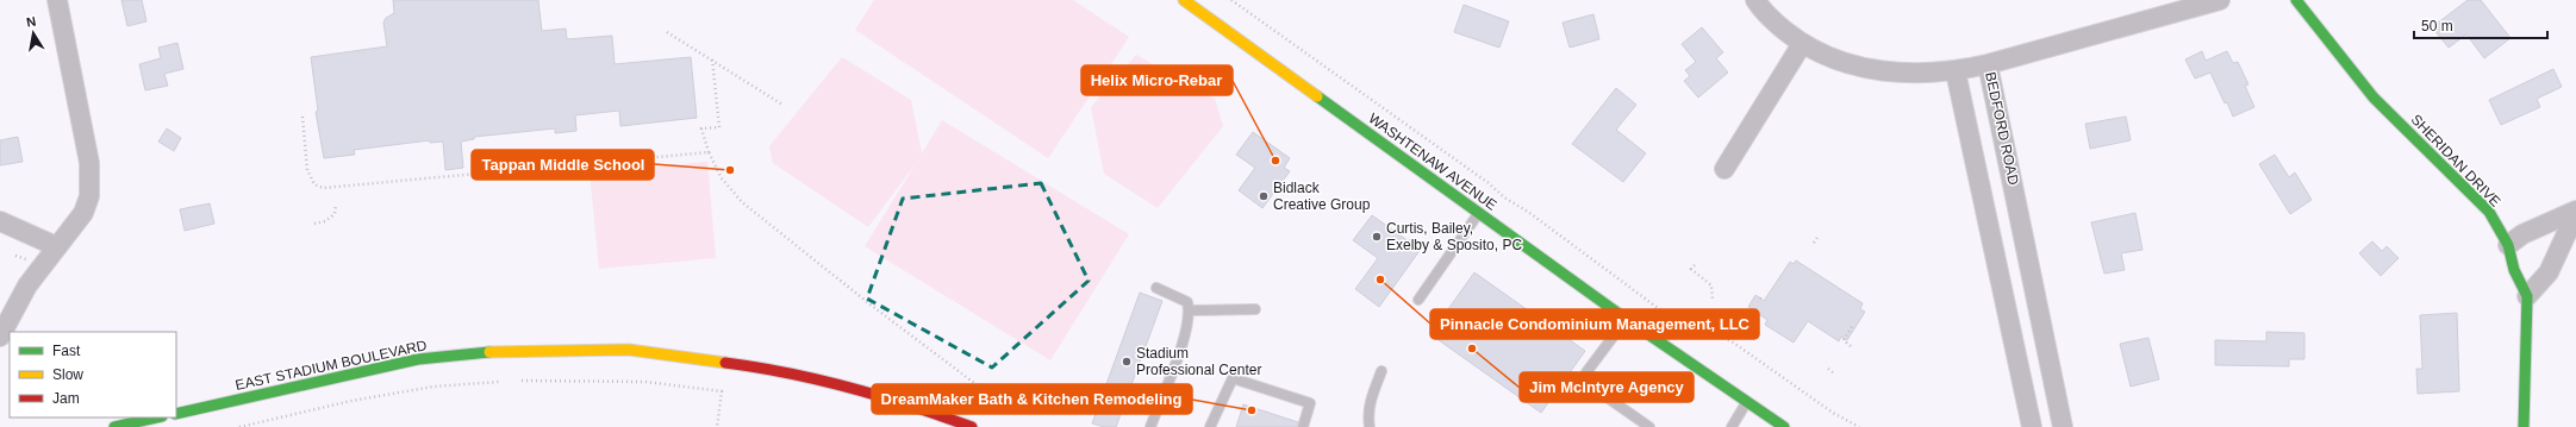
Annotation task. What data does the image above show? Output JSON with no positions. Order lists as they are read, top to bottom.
{
  "streets": {
    "main road": ["SHERIDAN DRIVE", "WASHTENAW AVENUE", "EAST STADIUM BOULEVARD"],
    "street": ["BEDFORD ROAD"]
  },
  "places": [
    "Helix Micro-Rebar",
    "Tappan Middle School",
    "Bidlack Creative Group",
    "Curtis, Bailey, Exelby & Sposito, PC",
    "Pinnacle Condominium Management, LLC",
    "Jim McIntyre Agency",
    "Stadium Professional Center",
    "DreamMaker Bath & Kitchen Remodeling"
  ],
  "legend": ["Fast", "Slow", "Jam"],
  "scale_bar": "50 m",
  "north": "top"
}
